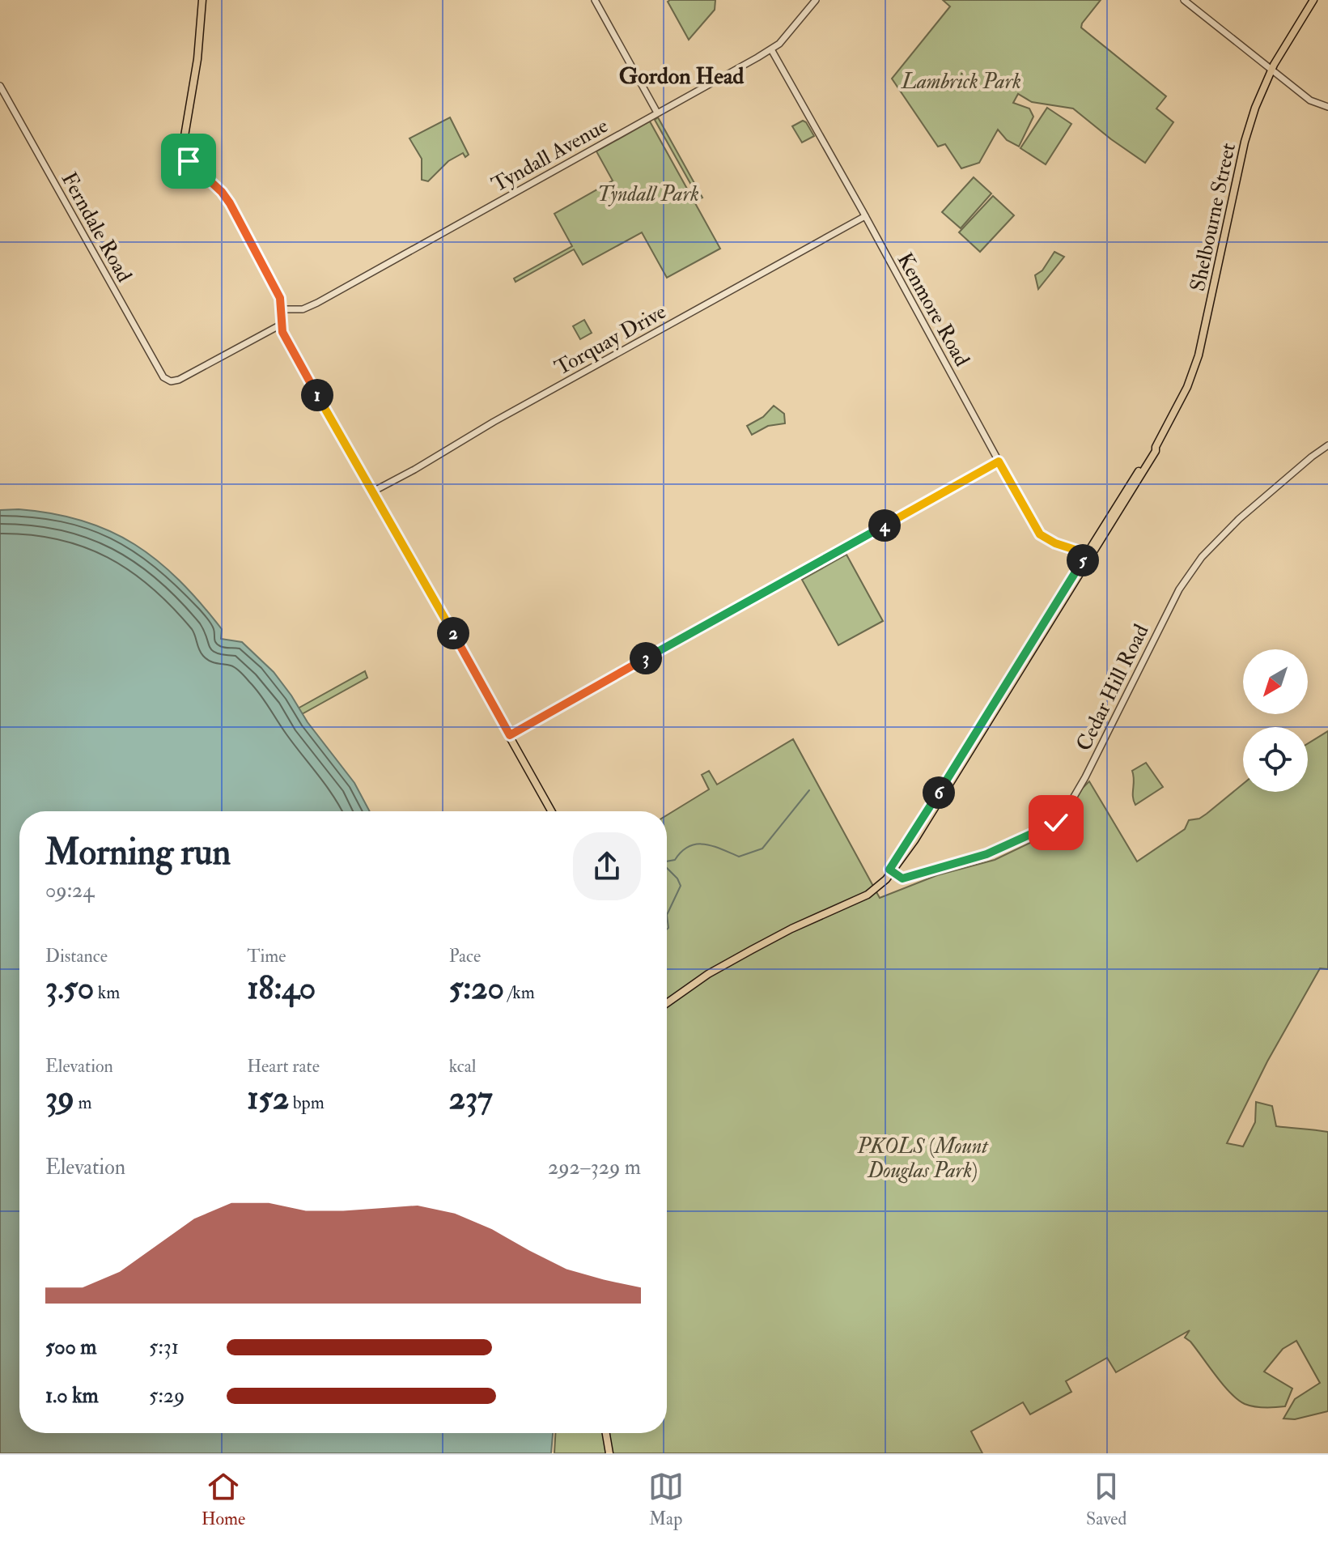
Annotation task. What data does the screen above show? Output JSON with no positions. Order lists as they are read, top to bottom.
{
  "streets": {
    "main road": ["Shelbourne Street"],
    "street": [
      "Tyndall Avenue",
      "Ferndale Road",
      "Kenmore Road",
      "Torquay Drive",
      "Cedar Hill Road"
    ]
  },
  "crossings": [
    ["Tyndall Avenue", "Kenmore Road"],
    ["Shelbourne Street", "Kenmore Road"],
    ["Shelbourne Street", "Cedar Hill Road"],
    ["Kenmore Road", "Torquay Drive"]
  ],
  "districts": ["Gordon Head"],
  "parks": ["Lambrick Park", "Tyndall Park", "PKOLS (Mount Douglas Park)"],
  "north": "bottom left",
  "page": {
    "pins": [
      "1",
      "4",
      "5",
      "2",
      "3",
      "6"
    ],
    "heading": ["Morning run", "09:24"],
    "stats": [
      ["Distance", "3.50 km"],
      ["Time", "18:40"],
      ["Pace", "5:20 /km"],
      ["Elevation", "39 m"],
      ["Heart rate", "152 bpm"],
      ["kcal", "237"]
    ],
    "chart": ["Elevation", "292–329 m"],
    "list": [
      {
        "name": "500 m",
        "note": "5:31"
      },
      {
        "name": "1.0 km",
        "note": "5:29"
      }
    ],
    "tabs": ["Home", "Map", "Saved"]
  }
}
